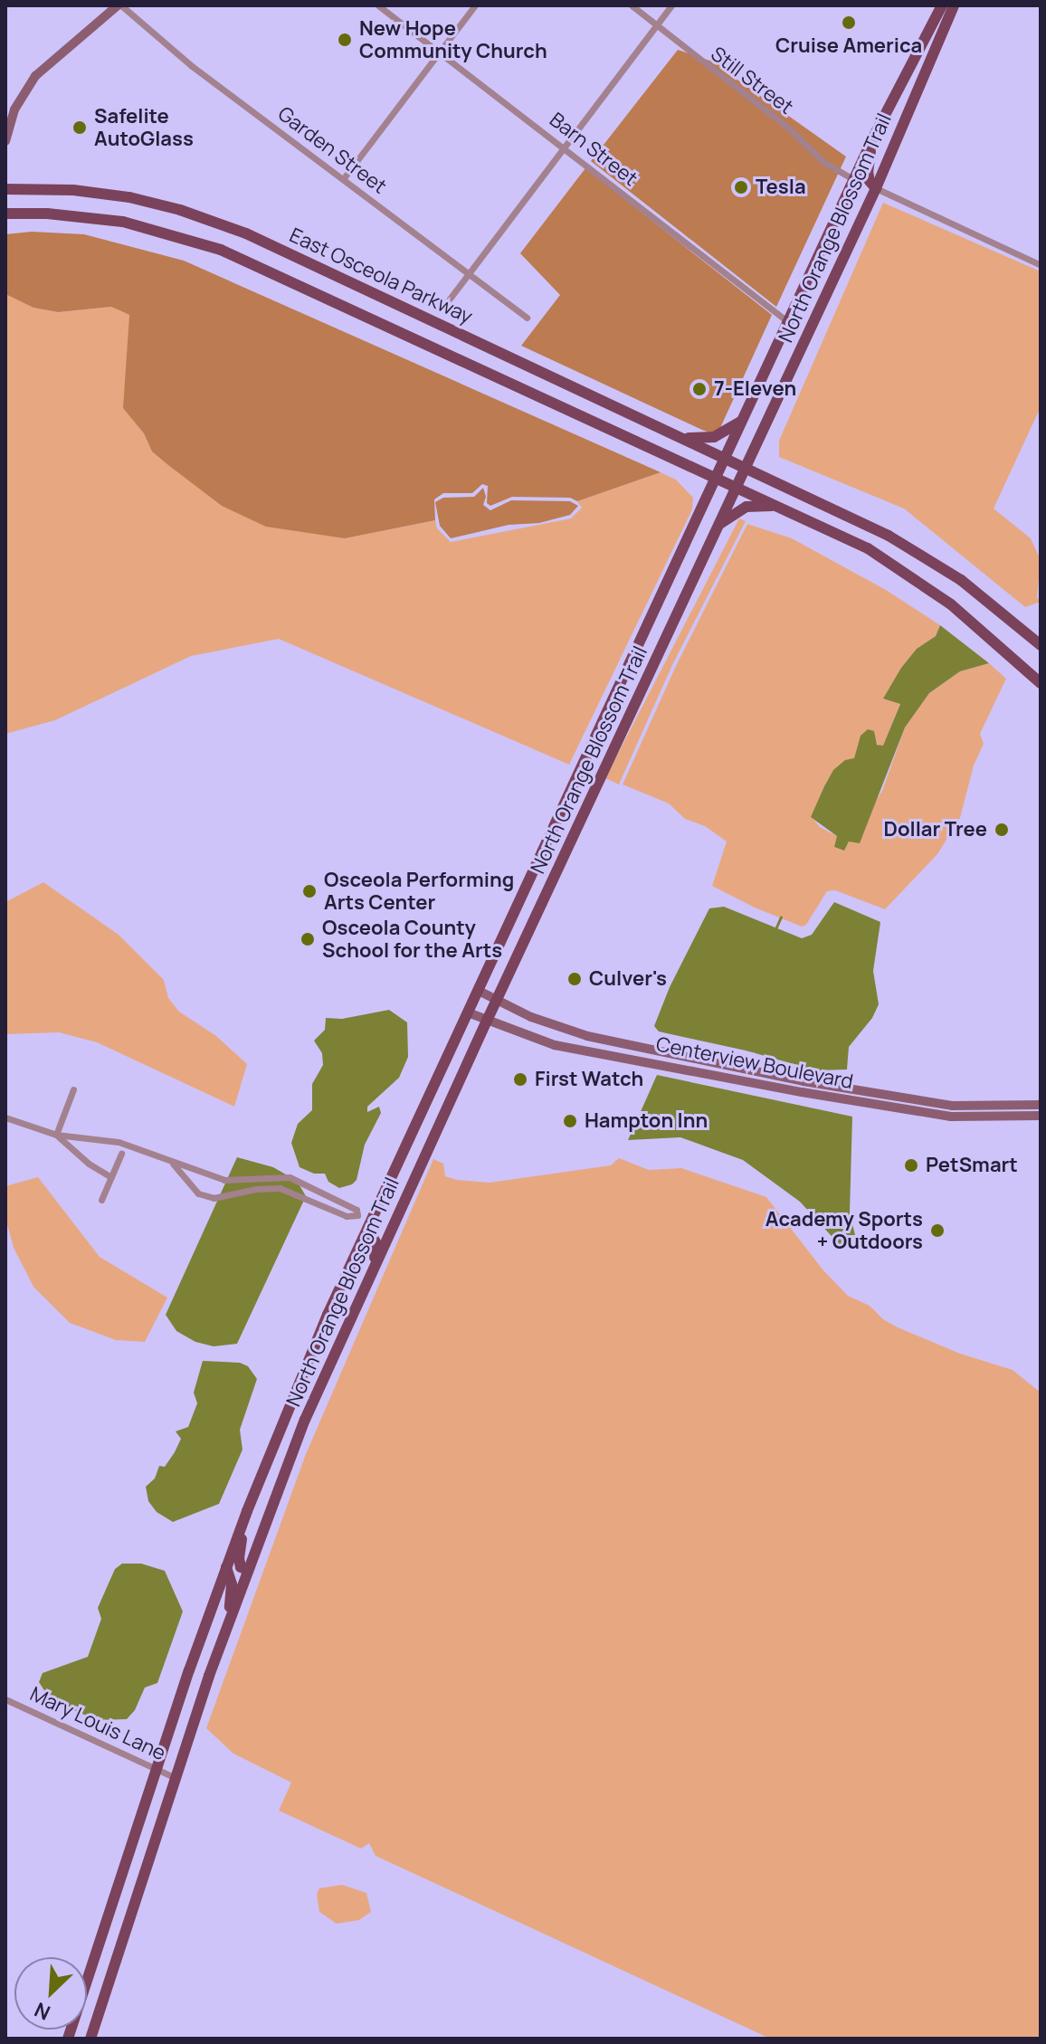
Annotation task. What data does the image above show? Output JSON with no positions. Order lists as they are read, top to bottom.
{
  "streets": {
    "main road": ["North Orange Blossom Trail", "East Osceola Parkway"],
    "street": [
      "Still Street",
      "Barn Street",
      "Garden Street",
      "Centerview Boulevard",
      "Mary Louis Lane"
    ]
  },
  "crossings": [
    ["Still Street", "North Orange Blossom Trail"],
    ["Barn Street", "North Orange Blossom Trail"],
    ["North Orange Blossom Trail", "East Osceola Parkway"],
    ["North Orange Blossom Trail", "Centerview Boulevard"],
    ["North Orange Blossom Trail", "Mary Louis Lane"]
  ],
  "places": [
    "Cruise America",
    "New Hope Community Church",
    "Safelite AutoGlass",
    "Tesla",
    "7-Eleven",
    "Dollar Tree",
    "Osceola Performing Arts Center",
    "Osceola County School for the Arts",
    "Culver's",
    "First Watch",
    "Hampton Inn",
    "PetSmart",
    "Academy Sports + Outdoors"
  ],
  "north": "bottom left"
}
